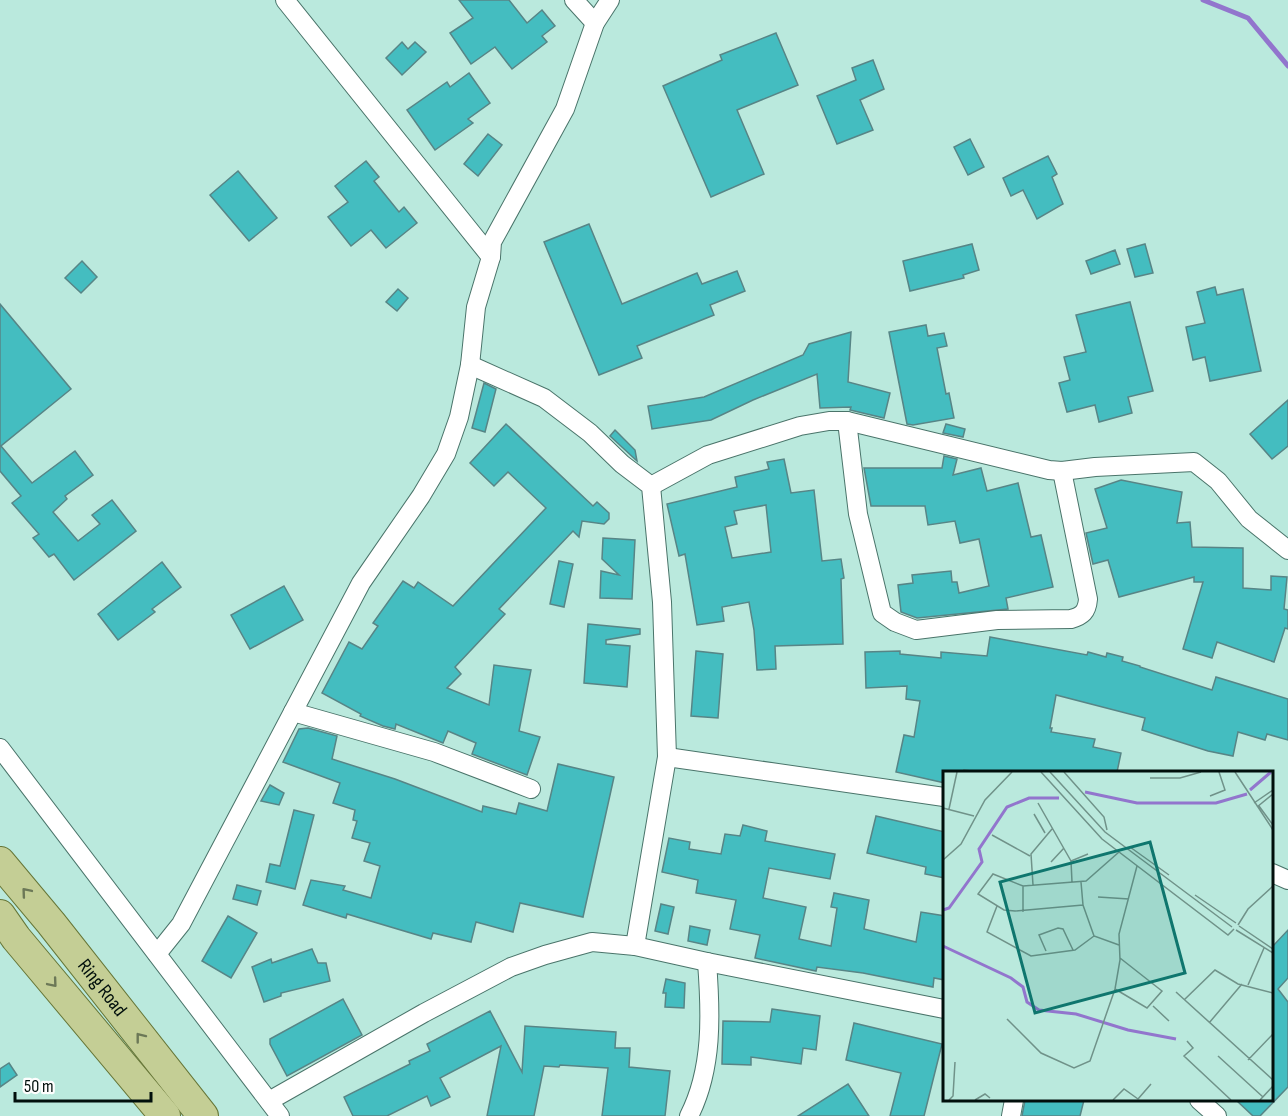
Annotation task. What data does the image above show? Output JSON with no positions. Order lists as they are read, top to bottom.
{
  "streets": {
    "main road": ["Ring Road"]
  },
  "scale_bar": "50 m"
}
